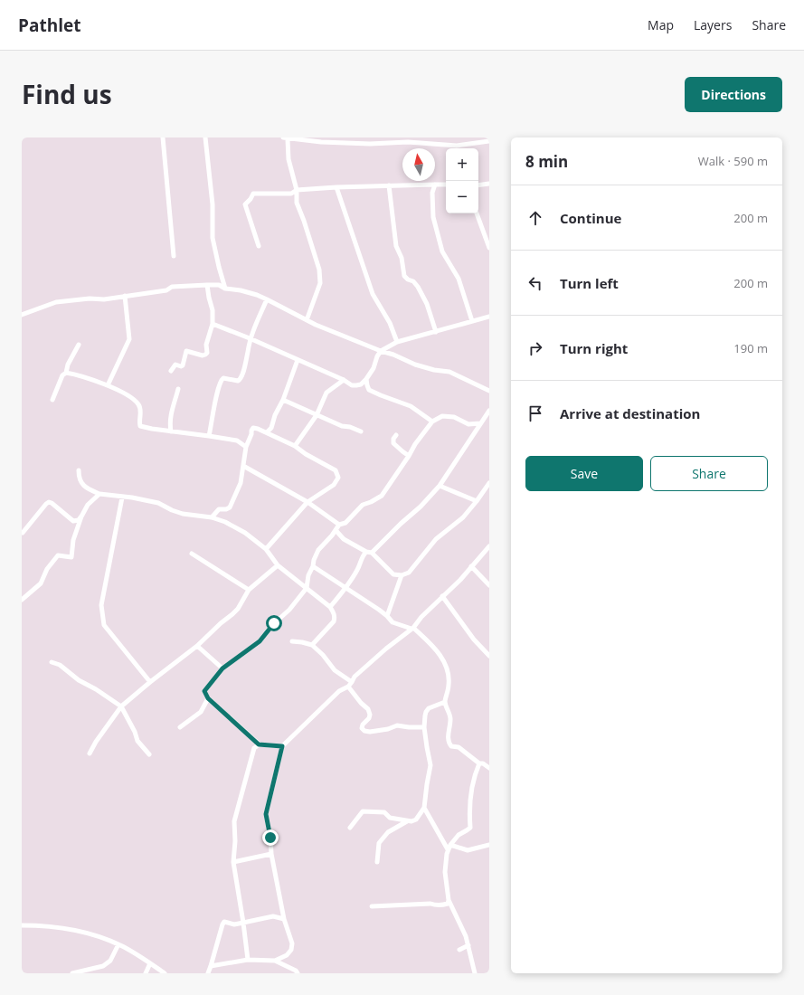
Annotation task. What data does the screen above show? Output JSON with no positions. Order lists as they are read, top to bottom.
{
  "north": "top",
  "page": {
    "header": "Pathlet",
    "nav": ["Map", "Layers", "Share"],
    "title": "Find us",
    "buttons": [
      "Directions",
      ["Save", "Share"]
    ],
    "heading": ["8 min", "Walk · 590 m"],
    "map_buttons": ["+", "−"],
    "list": [
      ["Continue", "200 m"],
      ["Turn left", "200 m"],
      ["Turn right", "190 m"],
      "Arrive at destination"
    ]
  }
}
